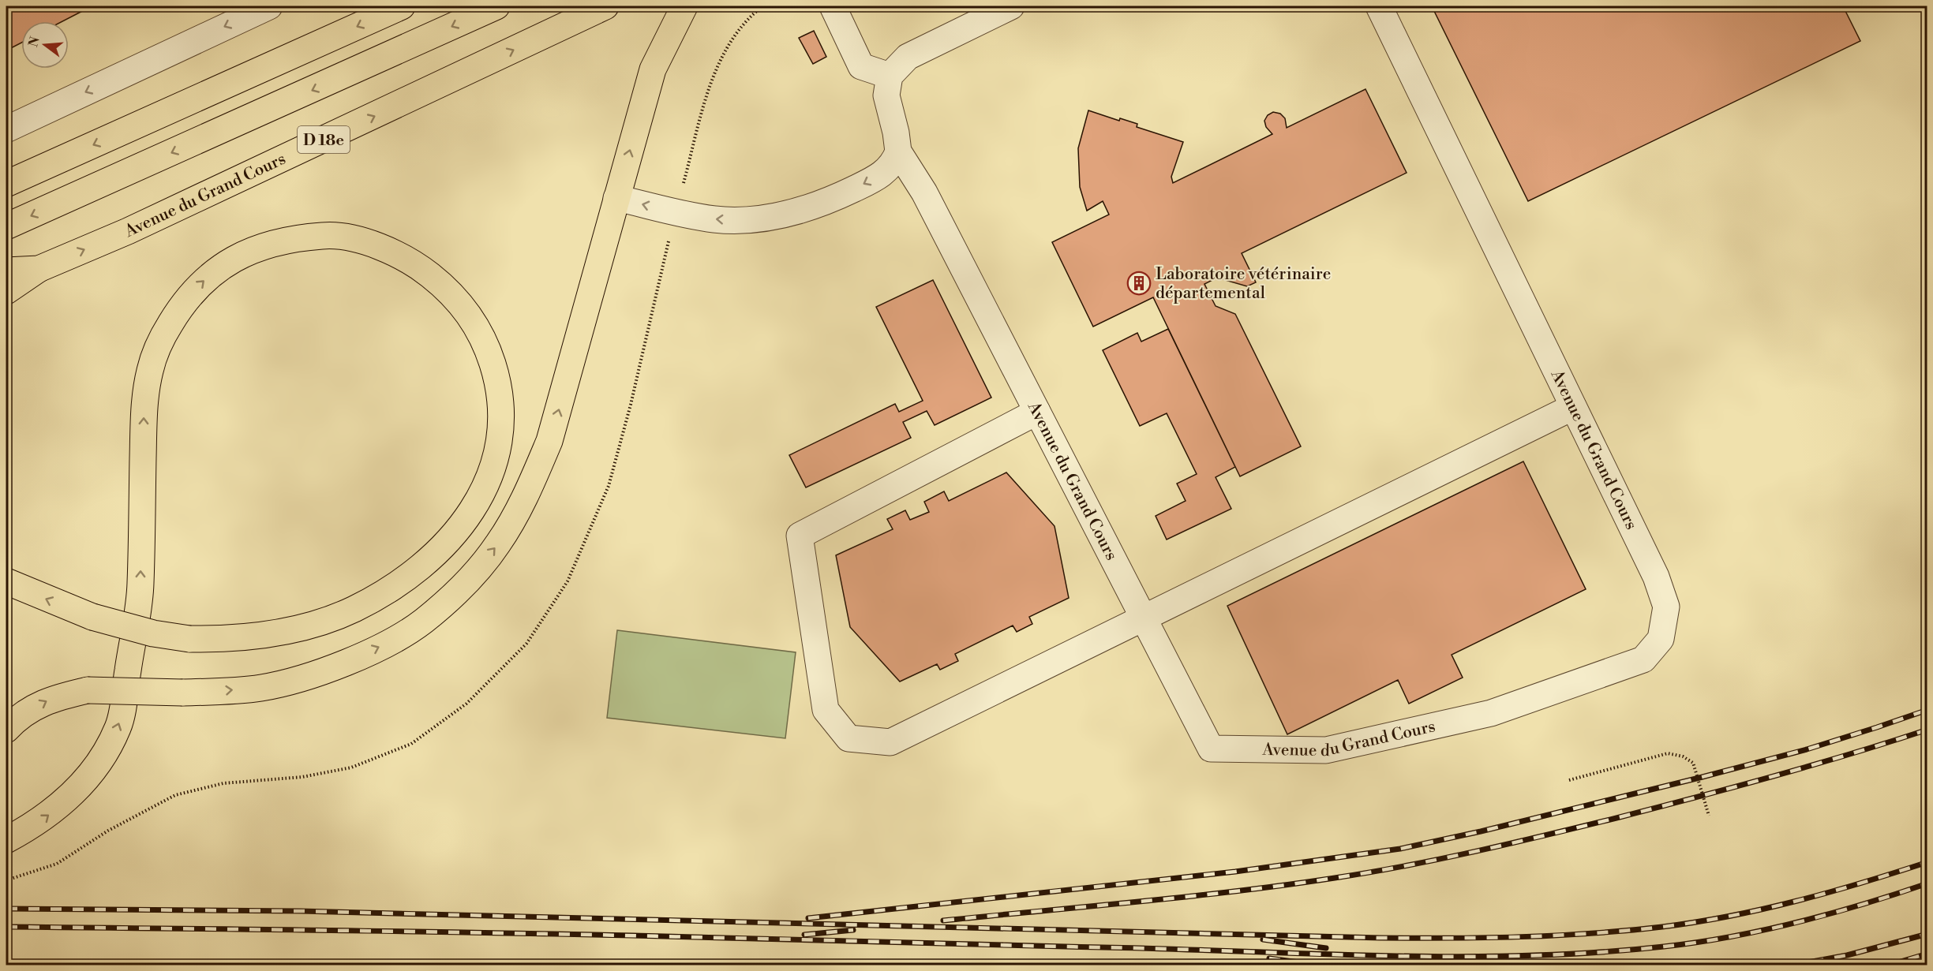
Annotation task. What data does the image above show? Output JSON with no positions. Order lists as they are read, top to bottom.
{
  "streets": {
    "main road": ["D 18e", "Avenue du Grand Cours"]
  },
  "crossings": [
    ["D 18e", "Avenue du Grand Cours"]
  ],
  "places": {
    "building": ["Laboratoire vétérinaire départemental"]
  },
  "north": "left"
}
